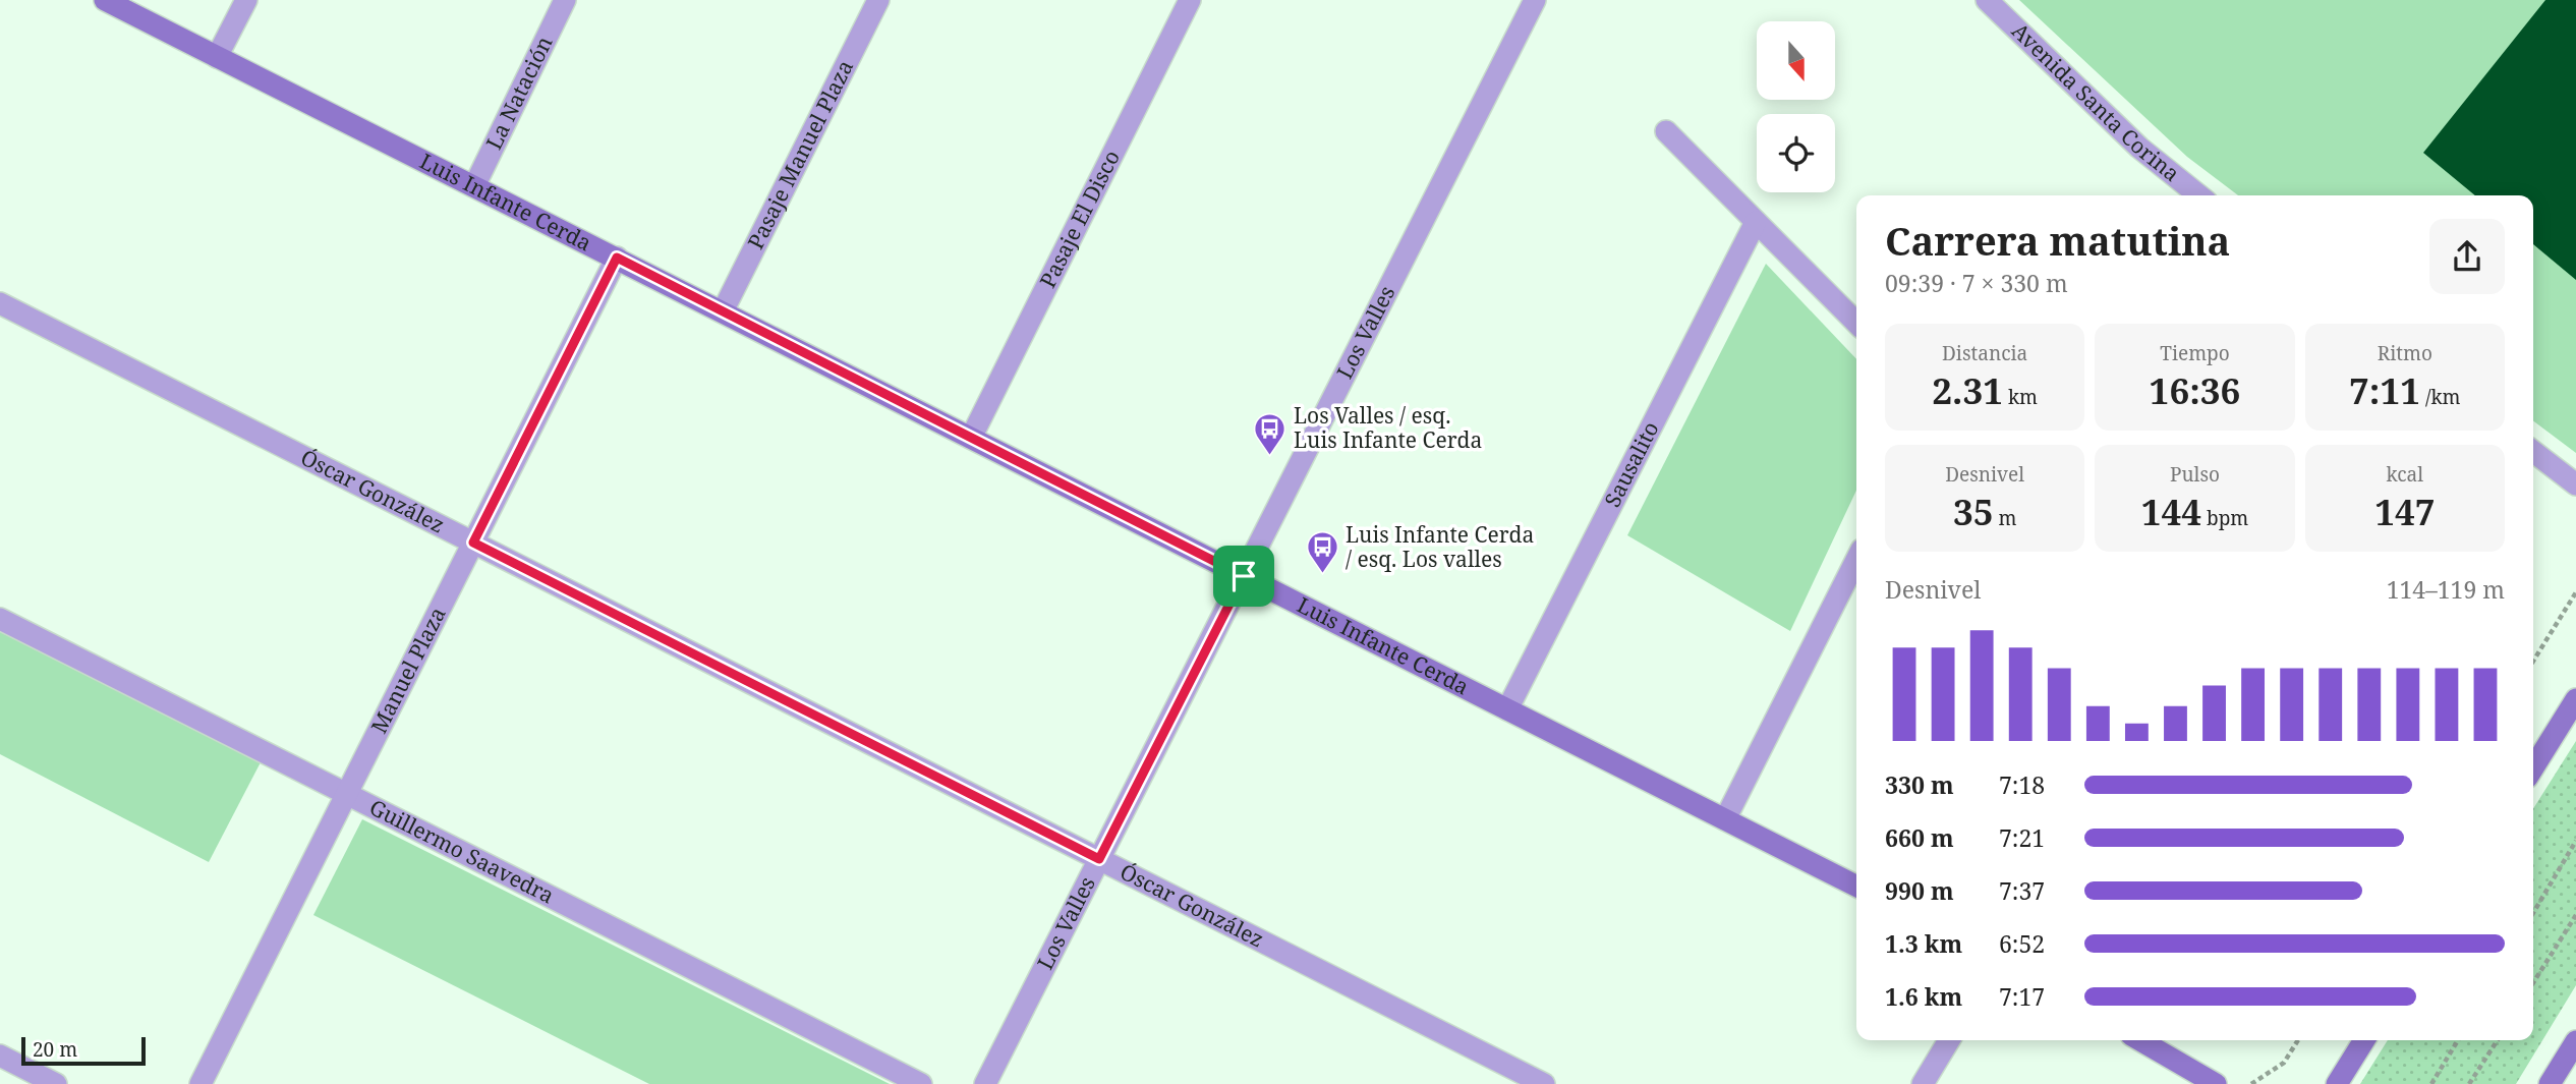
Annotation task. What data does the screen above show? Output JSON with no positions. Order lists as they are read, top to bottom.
{
  "streets": {
    "street": [
      "La Natación",
      "Avenida Santa Corina",
      "Pasaje Manuel Plaza",
      "Luis Infante Cerda",
      "Pasaje El Disco",
      "Los Valles",
      "Sausalito",
      "Óscar González",
      "Manuel Plaza",
      "Guillermo Saavedra"
    ]
  },
  "crossings": [
    ["La Natación", "Luis Infante Cerda"],
    ["Pasaje Manuel Plaza", "Luis Infante Cerda"],
    ["Luis Infante Cerda", "Pasaje El Disco"],
    ["Luis Infante Cerda", "Los Valles"],
    ["Luis Infante Cerda", "Sausalito"],
    ["Luis Infante Cerda", "Manuel Plaza"],
    ["Los Valles", "Óscar González"],
    ["Óscar González", "Manuel Plaza"],
    ["Manuel Plaza", "Guillermo Saavedra"]
  ],
  "places": {
    "bus stop": ["Los Valles / esq. Luis Infante Cerda", "Luis Infante Cerda / esq. Los valles"]
  },
  "scale_bar": "20 m",
  "north": "bottom",
  "page": {
    "heading": ["Carrera matutina", "09:39 · 7 × 330 m"],
    "stats": [
      ["Distancia", "2.31 km"],
      ["Tiempo", "16:36"],
      ["Ritmo", "7:11 /km"],
      ["Desnivel", "35 m"],
      ["Pulso", "144 bpm"],
      ["kcal", "147"]
    ],
    "chart": ["Desnivel", "114–119 m"],
    "list": [
      {
        "name": "330 m",
        "note": "7:18"
      },
      {
        "name": "660 m",
        "note": "7:21"
      },
      {
        "name": "990 m",
        "note": "7:37"
      },
      {
        "name": "1.3 km",
        "note": "6:52"
      },
      {
        "name": "1.6 km",
        "note": "7:17"
      }
    ],
    "scale": "20 m"
  }
}
